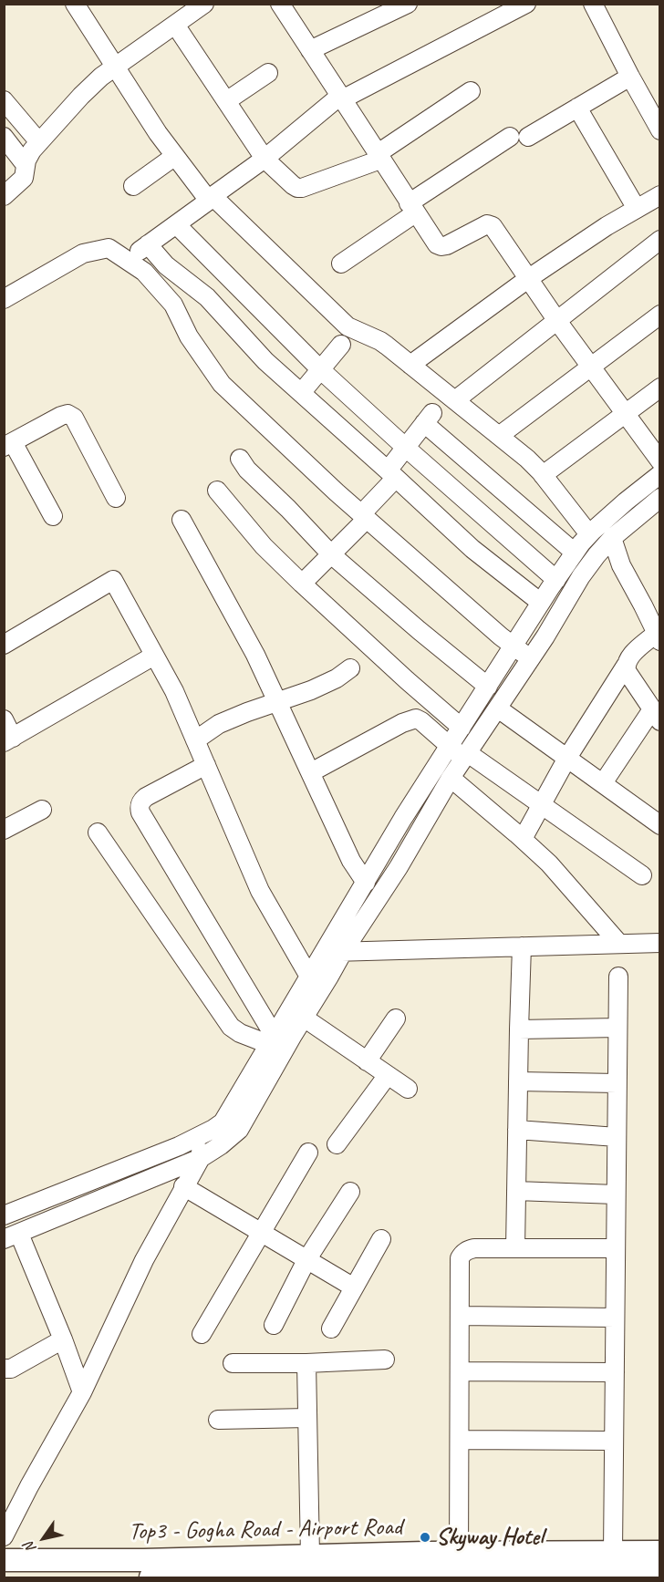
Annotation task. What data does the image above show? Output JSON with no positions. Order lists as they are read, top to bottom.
{
  "streets": {
    "main road": ["Top3 - Gogha Road - Airport Road"]
  },
  "places": ["Skyway Hotel"],
  "north": "bottom left"
}
